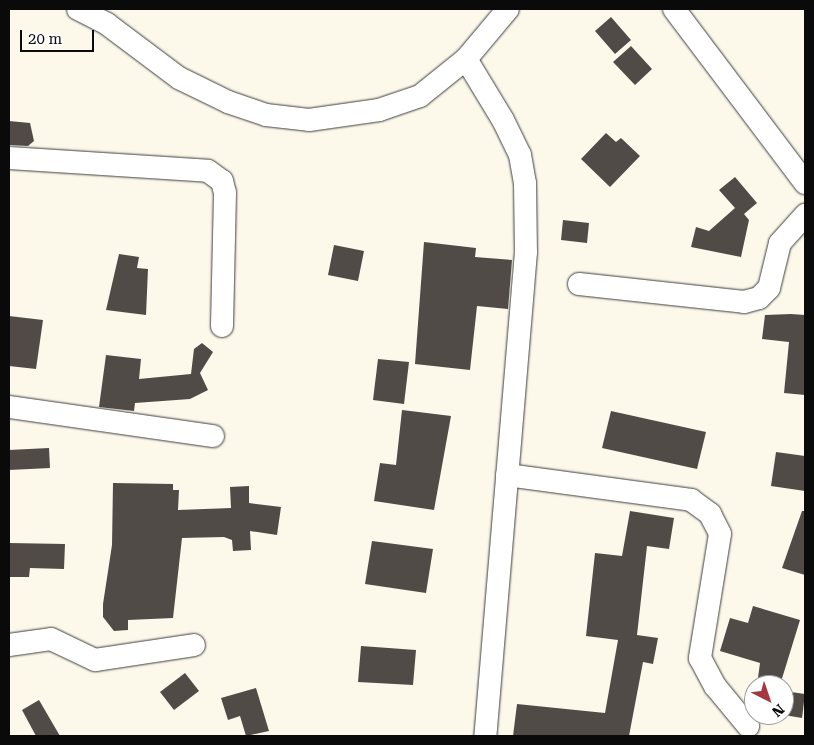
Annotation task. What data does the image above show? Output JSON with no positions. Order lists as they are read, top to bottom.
{
  "scale_bar": "20 m",
  "north": "bottom right"
}
